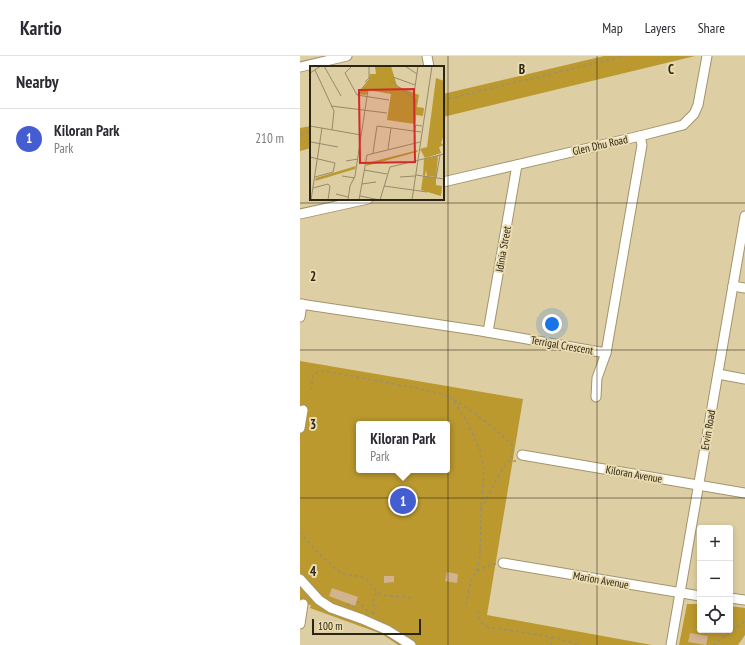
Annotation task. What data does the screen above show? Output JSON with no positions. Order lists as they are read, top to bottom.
{
  "streets": {
    "street": [
      "Glen Dhu Road",
      "Idinia Street",
      "Terrigal Crescent",
      "Ervin Road",
      "Kiloran Avenue",
      "Marion Avenue"
    ]
  },
  "crossings": [
    ["Glen Dhu Road", "Idinia Street"],
    ["Glen Dhu Road", "Terrigal Crescent"],
    ["Idinia Street", "Terrigal Crescent"],
    ["Ervin Road", "Kiloran Avenue"],
    ["Ervin Road", "Marion Avenue"]
  ],
  "scale_bar": "100 m",
  "page": {
    "header": "Kartio",
    "nav": ["Map", "Layers", "Share"],
    "heading": "Nearby",
    "list": [
      {
        "mark": "1",
        "name": "Kiloran Park",
        "note": "Park",
        "value": "210 m"
      }
    ],
    "popup": ["Kiloran Park", "Park"],
    "pins": "1",
    "map_buttons": ["+", "−"],
    "scale": "100 m"
  },
  "grid": {
    "columns": ["B", "C"],
    "rows": ["2", "3", "4"]
  }
}
